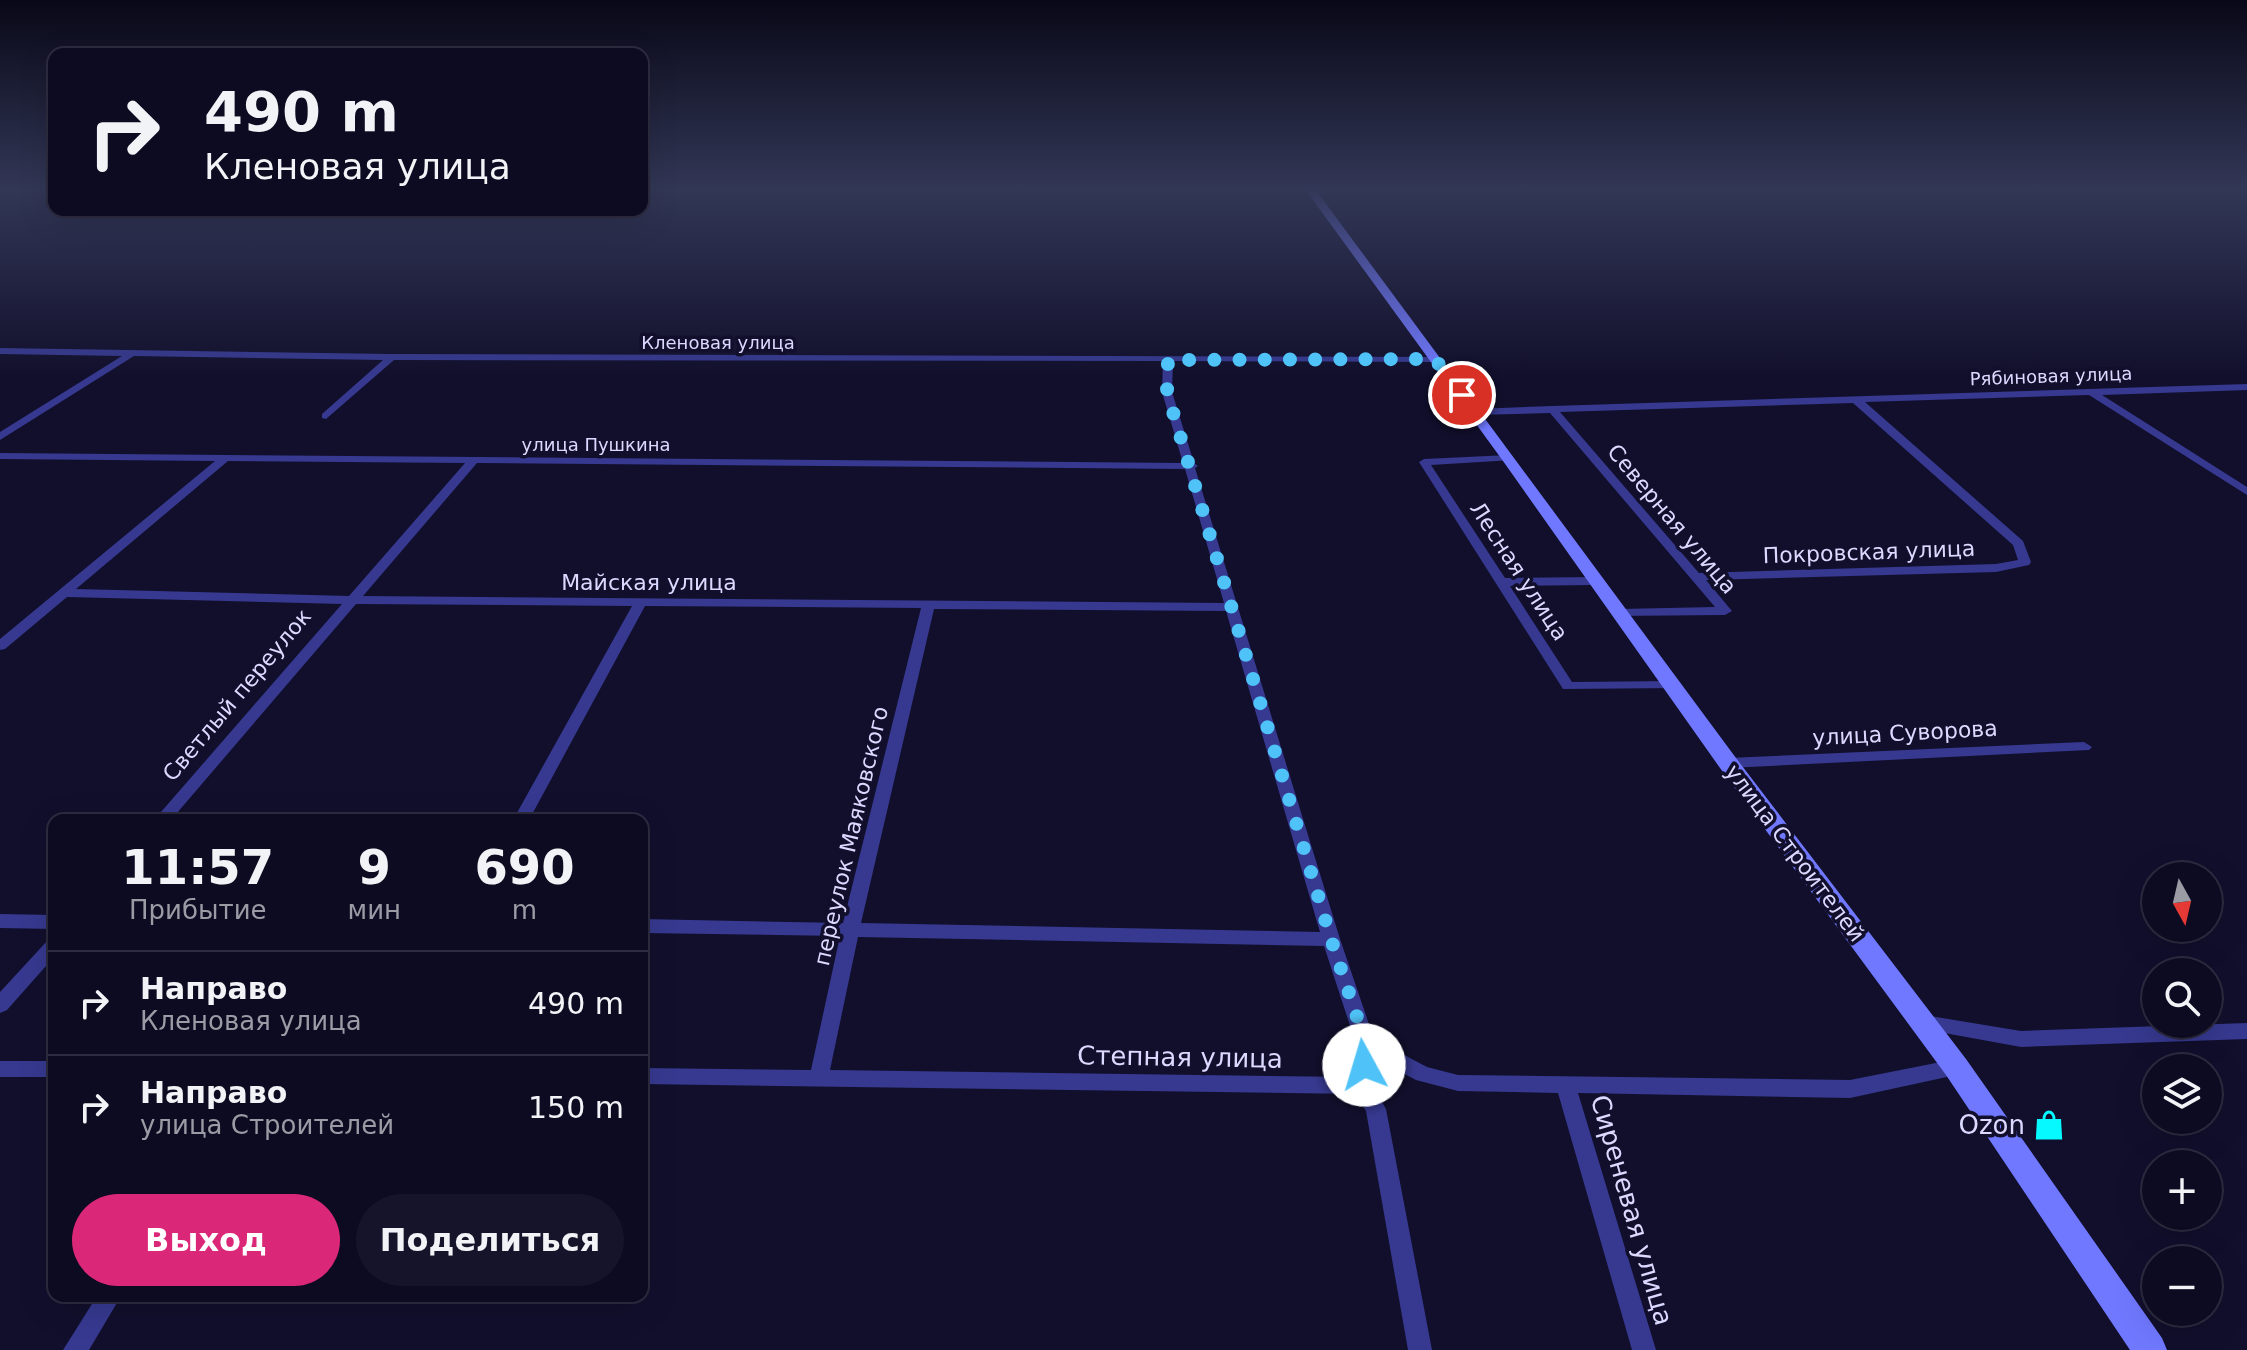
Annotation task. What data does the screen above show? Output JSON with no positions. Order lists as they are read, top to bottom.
{
  "streets": {
    "main road": ["улица Строителей"],
    "street": [
      "Кленовая улица",
      "Рябиновая улица",
      "улица Пушкина",
      "Северная улица",
      "Покровская улица",
      "Лесная улица",
      "Майская улица",
      "Светлый переулок",
      "улица Суворова",
      "переулок Маяковского",
      "Степная улица",
      "Сиреневая улица"
    ]
  },
  "crossings": [
    ["Кленовая улица", "улица Строителей"],
    ["Рябиновая улица", "Северная улица"],
    ["Рябиновая улица", "Покровская улица"],
    ["Рябиновая улица", "улица Строителей"],
    ["улица Пушкина", "Светлый переулок"],
    ["Северная улица", "Покровская улица"],
    ["Северная улица", "улица Строителей"],
    ["Лесная улица", "улица Строителей"],
    ["Майская улица", "Светлый переулок"],
    ["Майская улица", "переулок Маяковского"],
    ["улица Суворова", "улица Строителей"],
    ["переулок Маяковского", "Степная улица"]
  ],
  "places": {
    "shop": ["Ozon"]
  },
  "north": "bottom",
  "page": {
    "turn": ["490 m", "Кленовая улица"],
    "eta": [
      "11:57",
      "Прибытие",
      "9",
      "мин",
      "690",
      "m"
    ],
    "map_buttons": ["+", "−"],
    "list": [
      {
        "name": "Направо",
        "note": "Кленовая улица",
        "value": "490 m"
      },
      {
        "name": "Направо",
        "note": "улица Строителей",
        "value": "150 m"
      }
    ],
    "buttons": ["Выход", "Поделиться"]
  }
}
